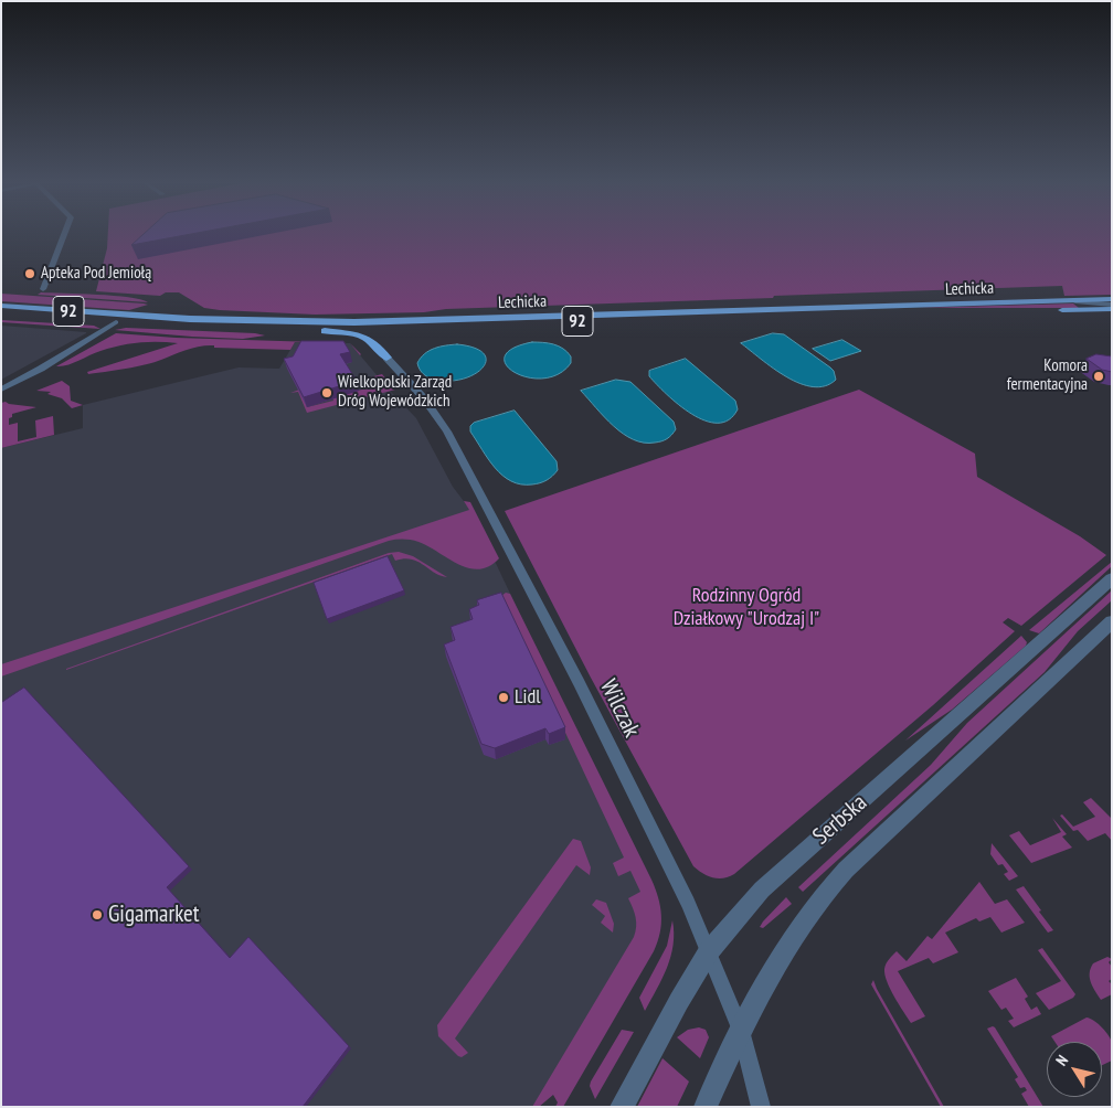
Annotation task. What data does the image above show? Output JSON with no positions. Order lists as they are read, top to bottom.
{
  "streets": {
    "main road": ["Lechicka", "92"],
    "street": ["Wilczak", "Serbska"]
  },
  "crossings": [
    ["Wilczak", "Serbska"]
  ],
  "parks": ["Rodzinny Ogród Działkowy \"Urodzaj I\""],
  "places": [
    "Apteka Pod Jemiołą",
    "Komora fermentacyjna",
    "Wielkopolski Zarząd Dróg Wojewódzkich",
    "Lidl",
    "Gigamarket"
  ],
  "north": "top left"
}
